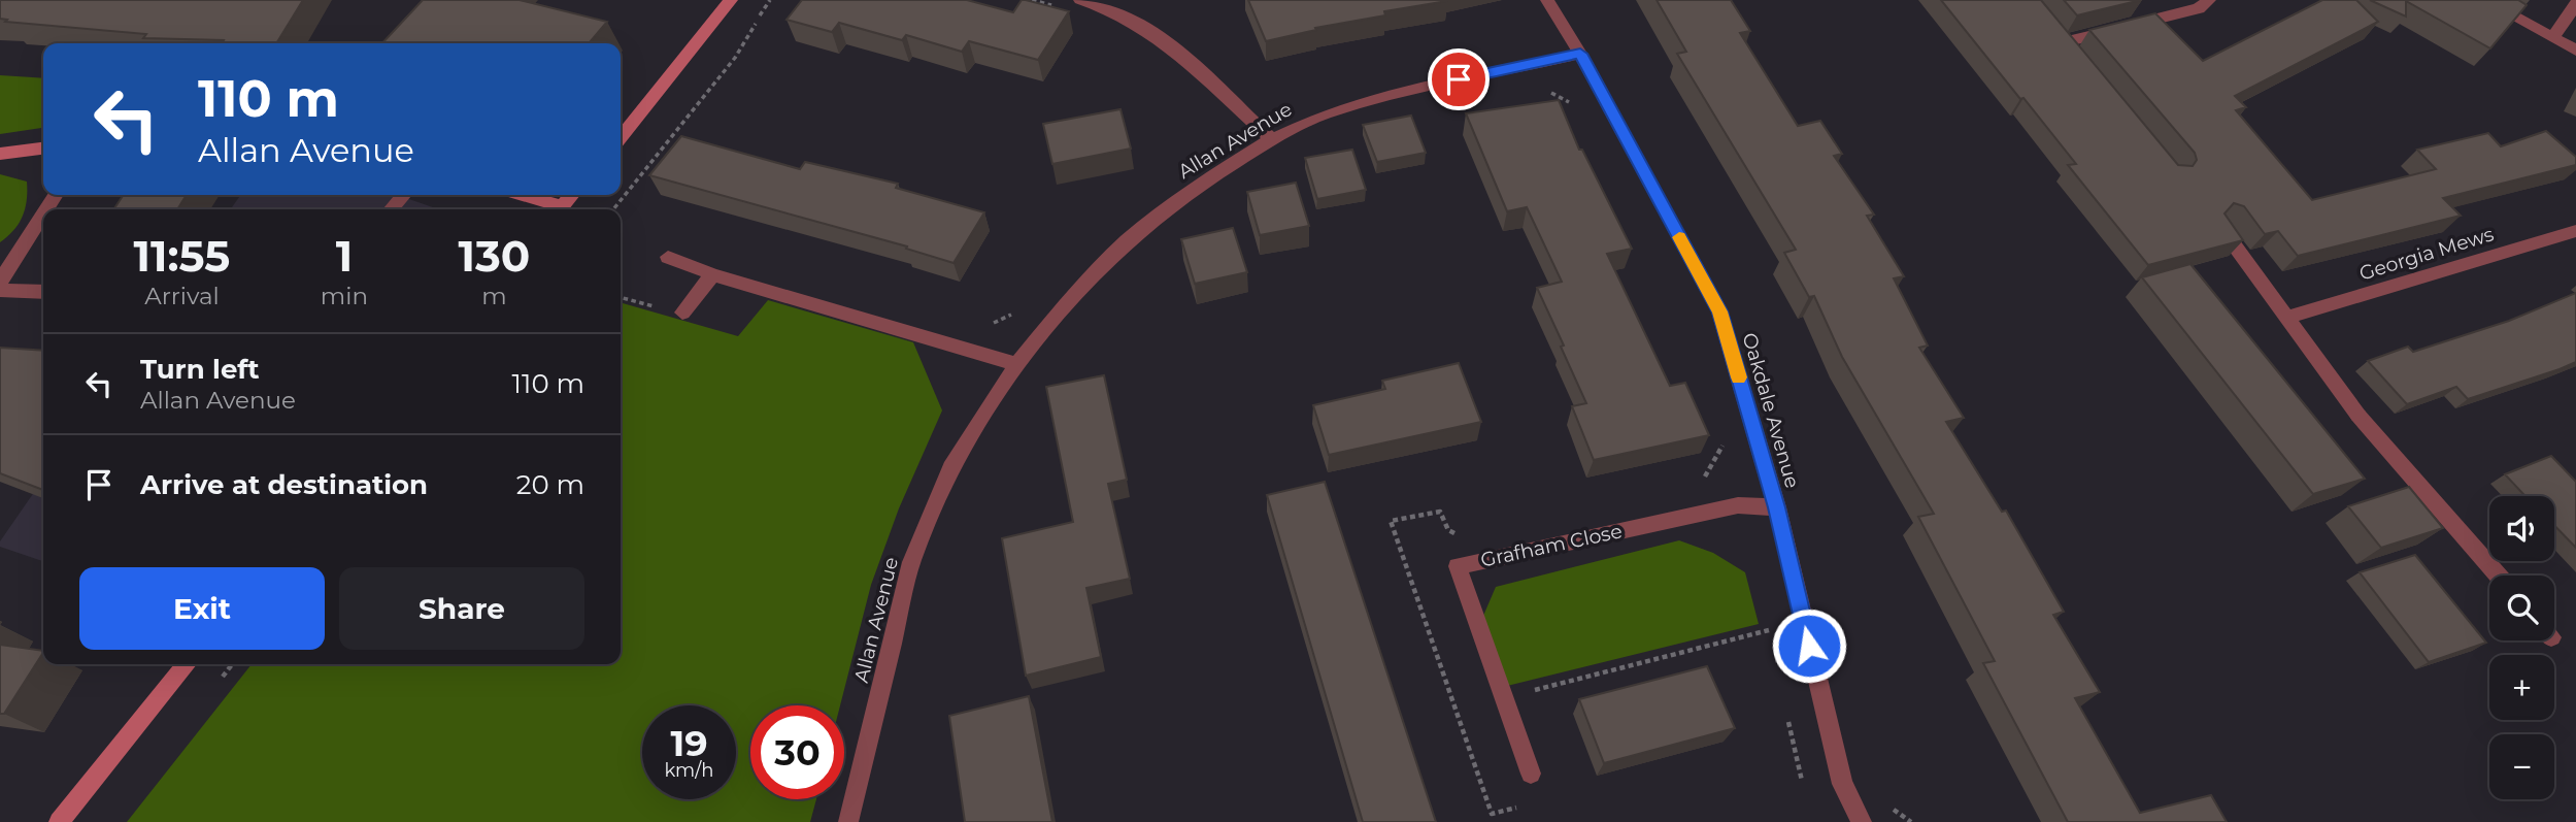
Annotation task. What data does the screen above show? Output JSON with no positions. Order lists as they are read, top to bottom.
{
  "streets": {
    "street": [
      "Allan Avenue",
      "Georgia Mews",
      "Oakdale Avenue",
      "Grafham Close"
    ]
  },
  "crossings": [
    ["Allan Avenue", "Oakdale Avenue"],
    ["Oakdale Avenue", "Grafham Close"]
  ],
  "page": {
    "turn": ["110 m", "Allan Avenue"],
    "eta": [
      "11:55",
      "Arrival",
      "1",
      "min",
      "130",
      "m"
    ],
    "list": [
      {
        "name": "Turn left",
        "note": "Allan Avenue",
        "value": "110 m"
      },
      {
        "name": "Arrive at destination",
        "value": "20 m"
      }
    ],
    "map_buttons": ["+", "−"],
    "buttons": ["Exit", "Share"],
    "speed": "19 km/h",
    "limit": "30"
  }
}
